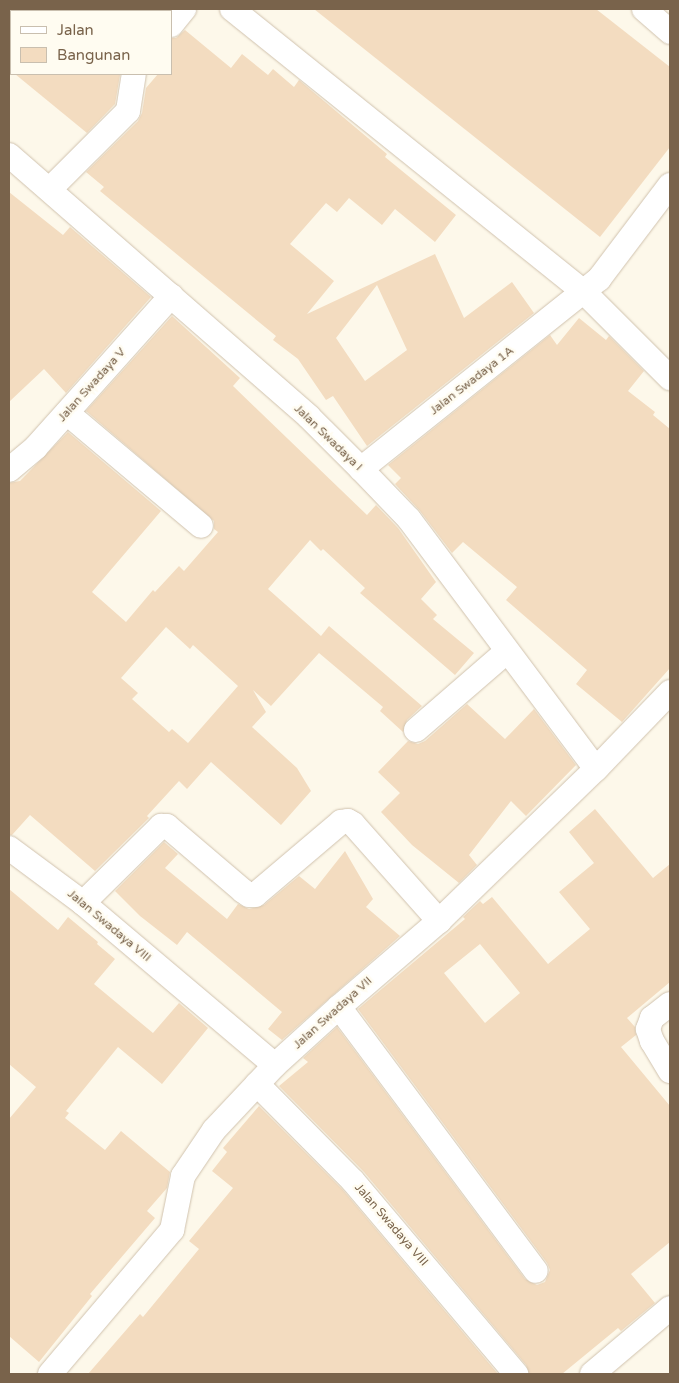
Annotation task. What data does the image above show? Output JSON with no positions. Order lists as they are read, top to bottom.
{
  "streets": {
    "street": [
      "Jalan Swadaya 1A",
      "Jalan Swadaya V",
      "Jalan Swadaya I",
      "Jalan Swadaya VIII",
      "Jalan Swadaya VII"
    ]
  },
  "crossings": [
    ["Jalan Swadaya 1A", "Jalan Swadaya I"],
    ["Jalan Swadaya V", "Jalan Swadaya I"],
    ["Jalan Swadaya I", "Jalan Swadaya VII"],
    ["Jalan Swadaya VIII", "Jalan Swadaya VII"]
  ],
  "legend": ["Jalan", "Bangunan"]
}
